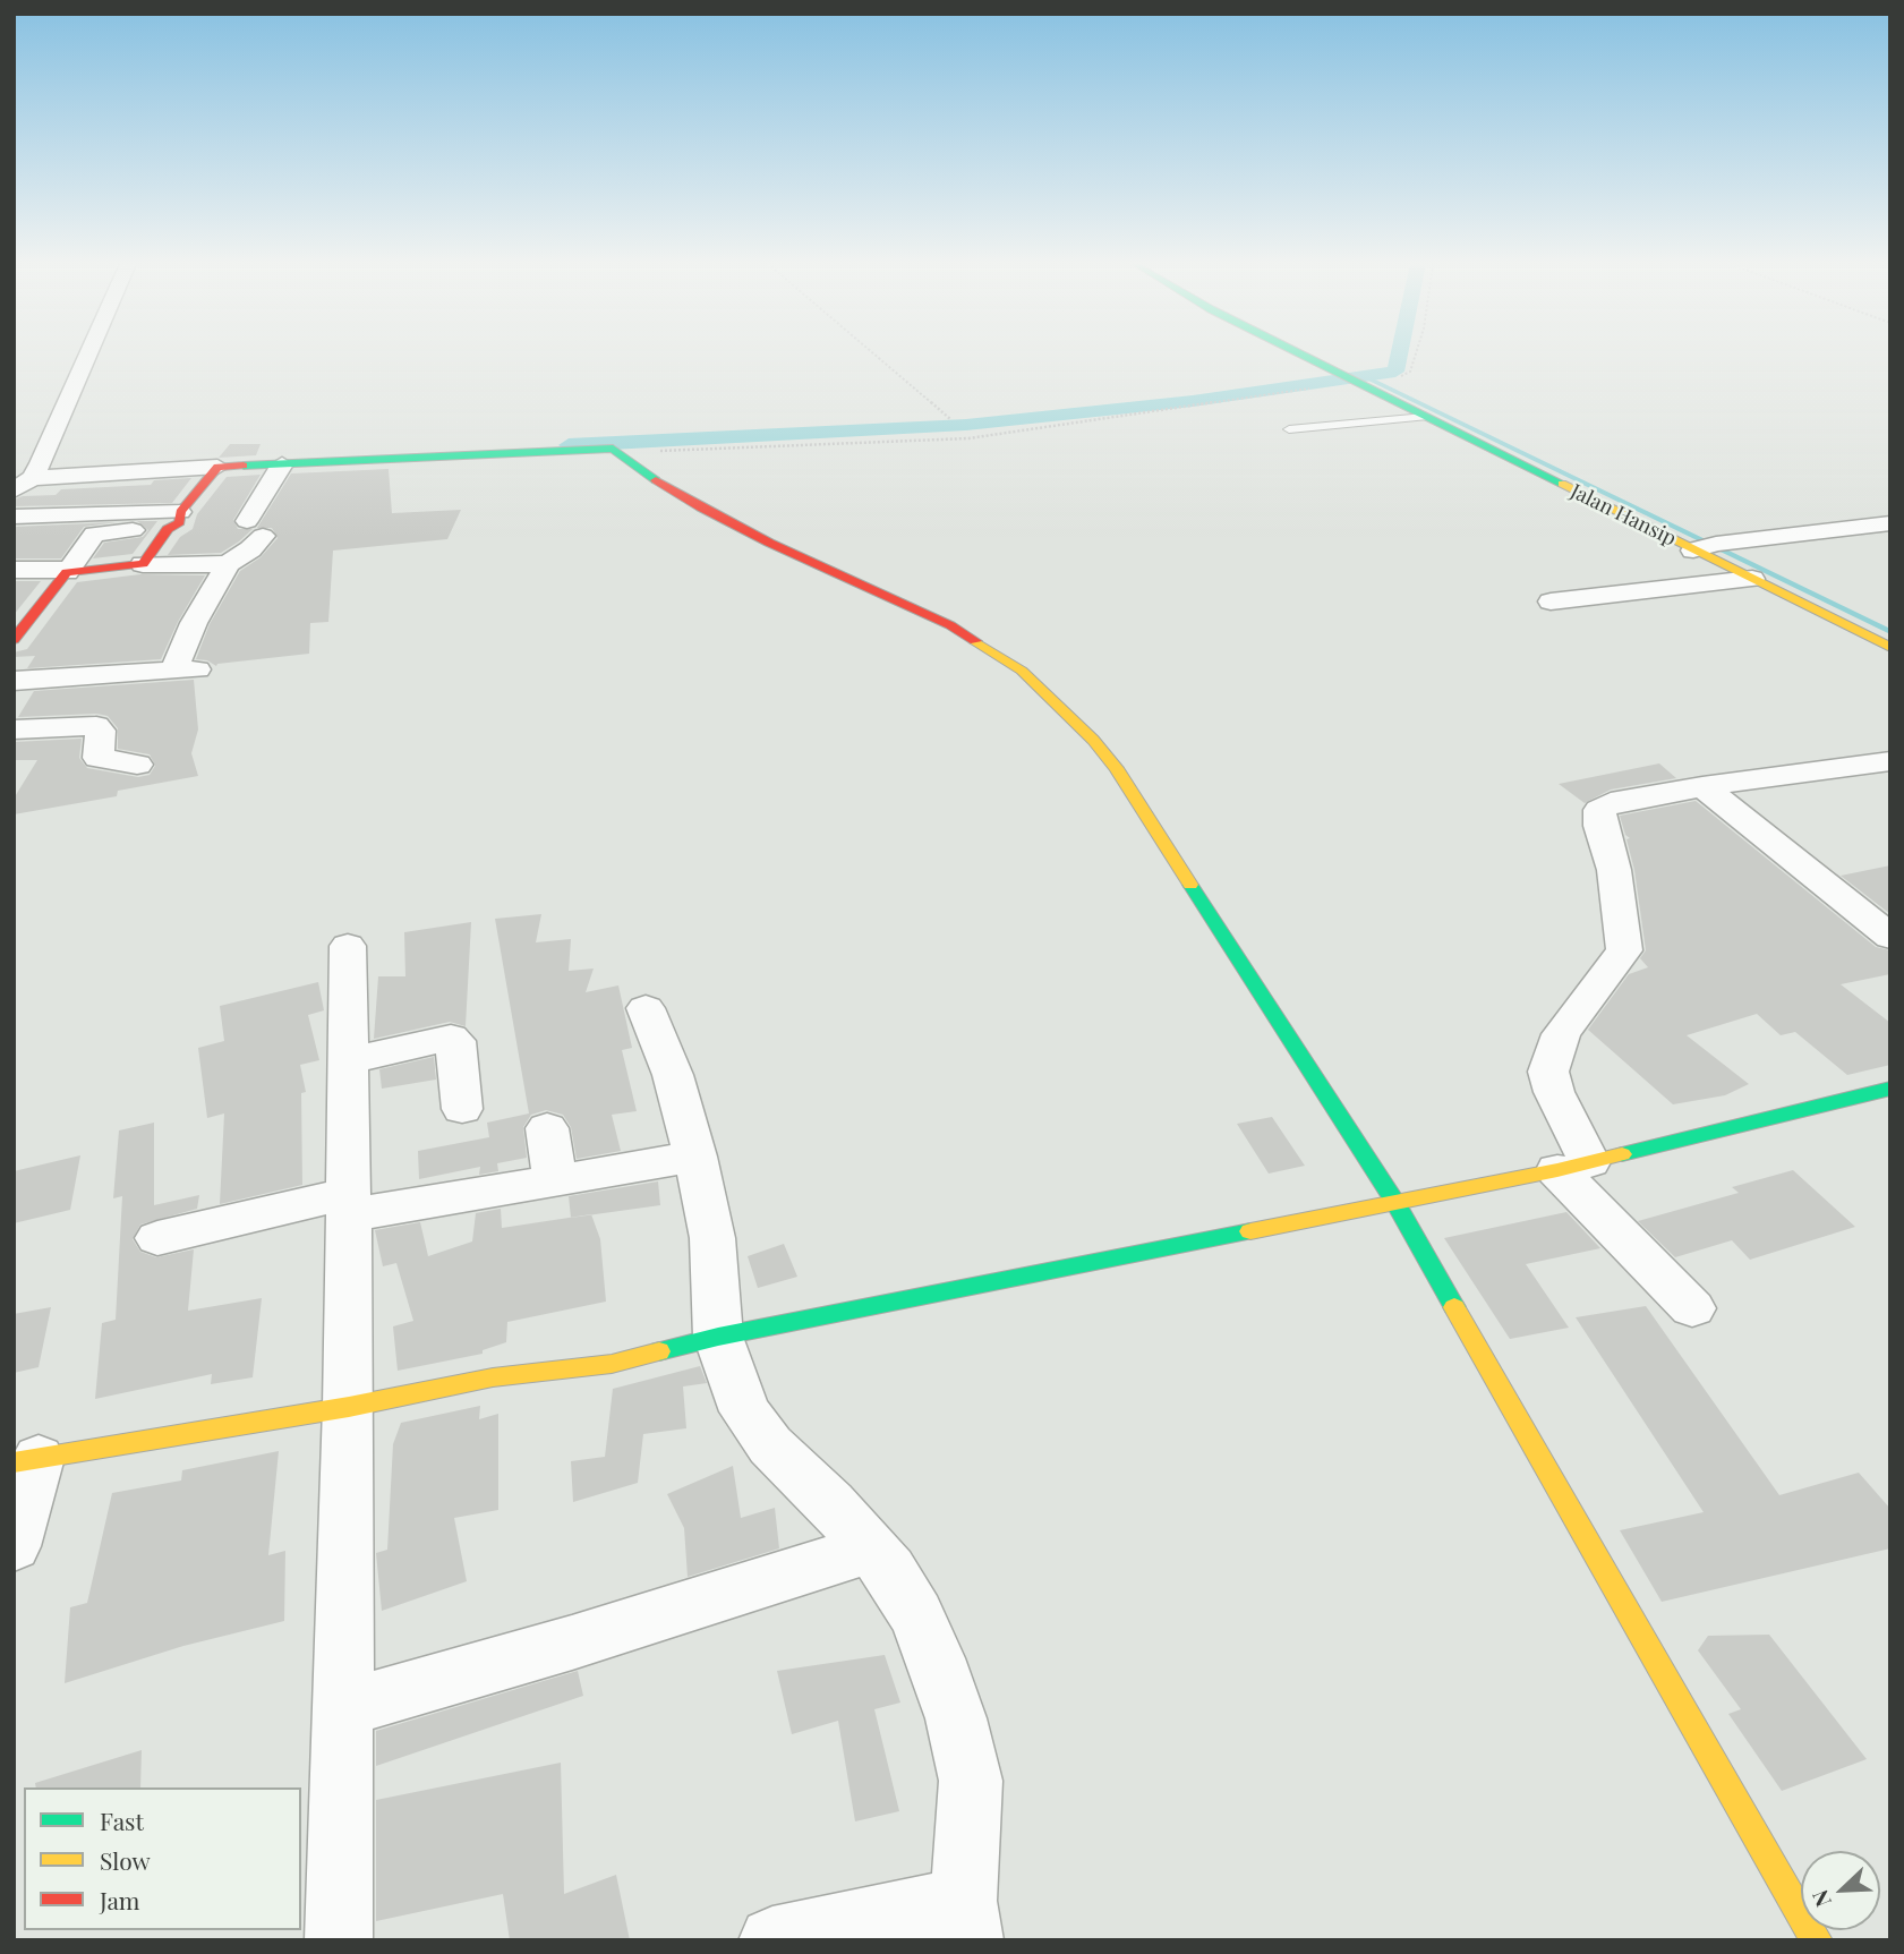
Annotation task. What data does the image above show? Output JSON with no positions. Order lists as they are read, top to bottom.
{
  "streets": {
    "street": ["Jalan Hansip"]
  },
  "legend": ["Fast", "Slow", "Jam"],
  "north": "bottom left"
}
